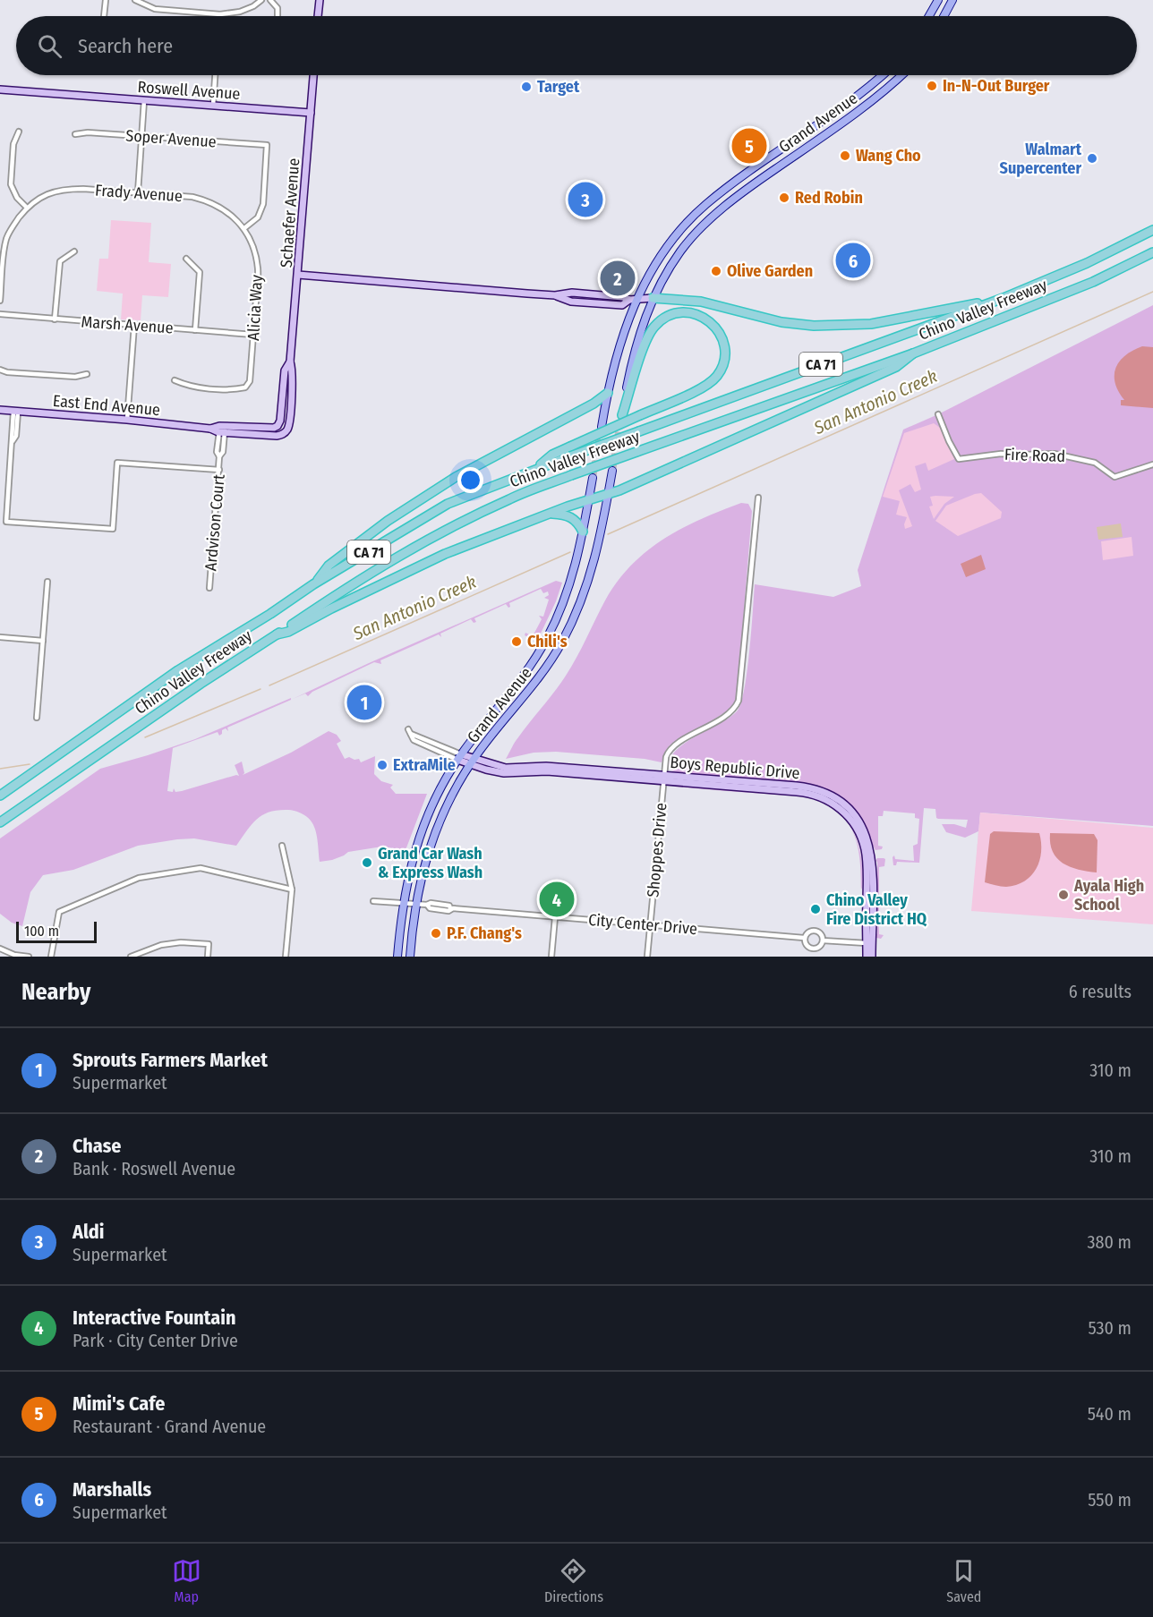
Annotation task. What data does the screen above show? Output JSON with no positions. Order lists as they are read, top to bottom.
{
  "streets": {
    "highway": ["Chino Valley Freeway", "CA 71"],
    "main road": [
      "Roswell Avenue",
      "Grand Avenue",
      "Schaefer Avenue",
      "East End Avenue",
      "Boys Republic Drive"
    ],
    "street": [
      "Soper Avenue",
      "Frady Avenue",
      "Alicia Way",
      "Marsh Avenue",
      "Fire Road",
      "Ardvison Court",
      "Shoppes Drive",
      "City Center Drive"
    ]
  },
  "crossings": [
    ["Roswell Avenue", "Schaefer Avenue"],
    ["Grand Avenue", "Boys Republic Drive"],
    ["Grand Avenue", "City Center Drive"],
    ["Soper Avenue", "Frady Avenue"],
    ["Soper Avenue", "Alicia Way"],
    ["Frady Avenue", "Alicia Way"],
    ["Schaefer Avenue", "East End Avenue"],
    ["Alicia Way", "Marsh Avenue"],
    ["East End Avenue", "Ardvison Court"],
    ["Boys Republic Drive", "Shoppes Drive"],
    ["Boys Republic Drive", "City Center Drive"],
    ["Shoppes Drive", "City Center Drive"]
  ],
  "water": ["San Antonio Creek"],
  "places": [
    "In-N-Out Burger",
    "Target",
    "Wang Cho",
    "Walmart Supercenter",
    "Red Robin",
    "Olive Garden",
    "Chili's",
    "ExtraMile",
    "Grand Car Wash & Express Wash",
    "Ayala High School",
    "Chino Valley Fire District HQ",
    "P.F. Chang's"
  ],
  "scale_bar": "100 m",
  "page": {
    "search": "Search here",
    "pins": [
      "5",
      "3",
      "6",
      "2",
      "1",
      "4"
    ],
    "scale": "100 m",
    "heading": ["Nearby", "6 results"],
    "list": [
      {
        "mark": "1",
        "name": "Sprouts Farmers Market",
        "note": "Supermarket",
        "value": "310 m"
      },
      {
        "mark": "2",
        "name": "Chase",
        "note": "Bank · Roswell Avenue",
        "value": "310 m"
      },
      {
        "mark": "3",
        "name": "Aldi",
        "note": "Supermarket",
        "value": "380 m"
      },
      {
        "mark": "4",
        "name": "Interactive Fountain",
        "note": "Park · City Center Drive",
        "value": "530 m"
      },
      {
        "mark": "5",
        "name": "Mimi's Cafe",
        "note": "Restaurant · Grand Avenue",
        "value": "540 m"
      },
      {
        "mark": "6",
        "name": "Marshalls",
        "note": "Supermarket",
        "value": "550 m"
      }
    ],
    "nav": ["Map", "Directions", "Saved"]
  }
}
